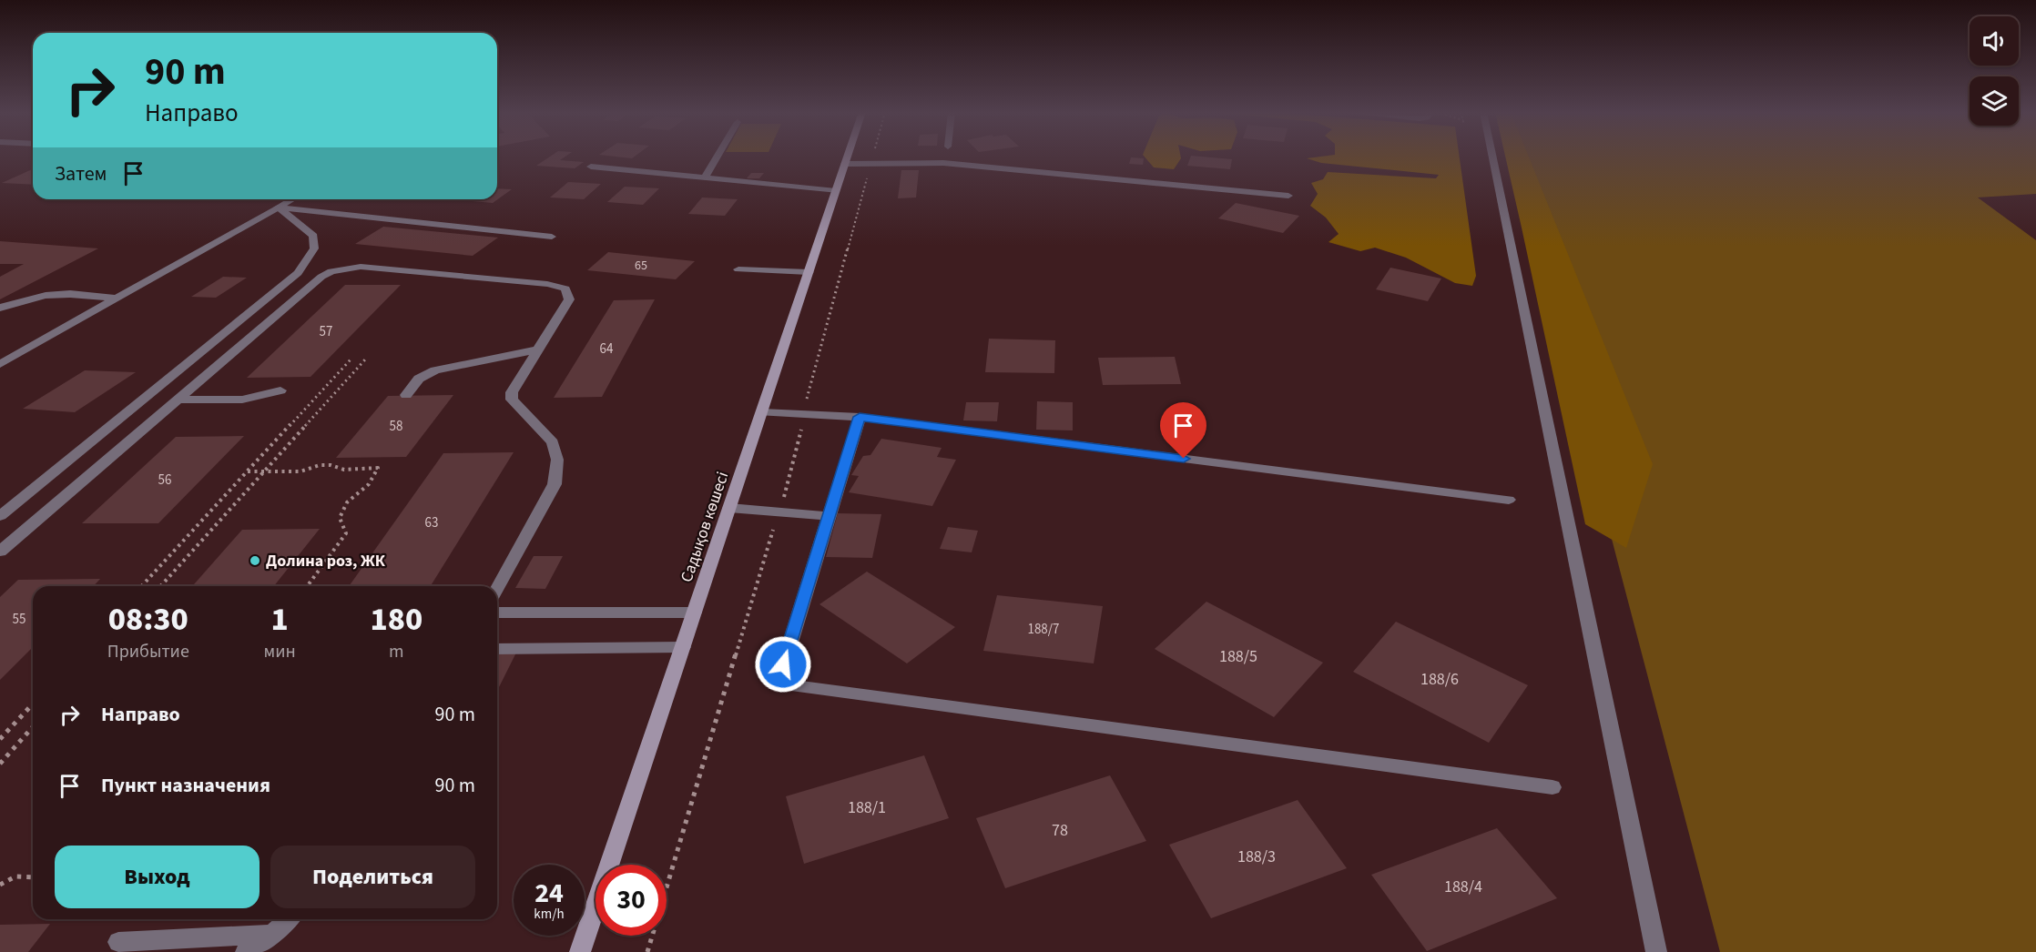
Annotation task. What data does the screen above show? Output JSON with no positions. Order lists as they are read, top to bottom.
{
  "streets": {
    "street": ["Садықов көшесі"]
  },
  "places": ["Долина роз, ЖК"],
  "house_numbers": [
    "65",
    "57",
    "64",
    "58",
    "56",
    "63",
    "55",
    "188/7",
    "188/5",
    "188/6",
    "188/1",
    "78",
    "188/3",
    "188/4"
  ],
  "page": {
    "turn": ["90 m", "Направо"],
    "then": "Затем",
    "eta": [
      "08:30",
      "Прибытие",
      "1",
      "мин",
      "180",
      "m"
    ],
    "list": [
      {
        "name": "Направо",
        "value": "90 m"
      },
      {
        "name": "Пункт назначения",
        "value": "90 m"
      }
    ],
    "buttons": ["Выход", "Поделиться"],
    "speed": "24 km/h",
    "limit": "30"
  }
}
